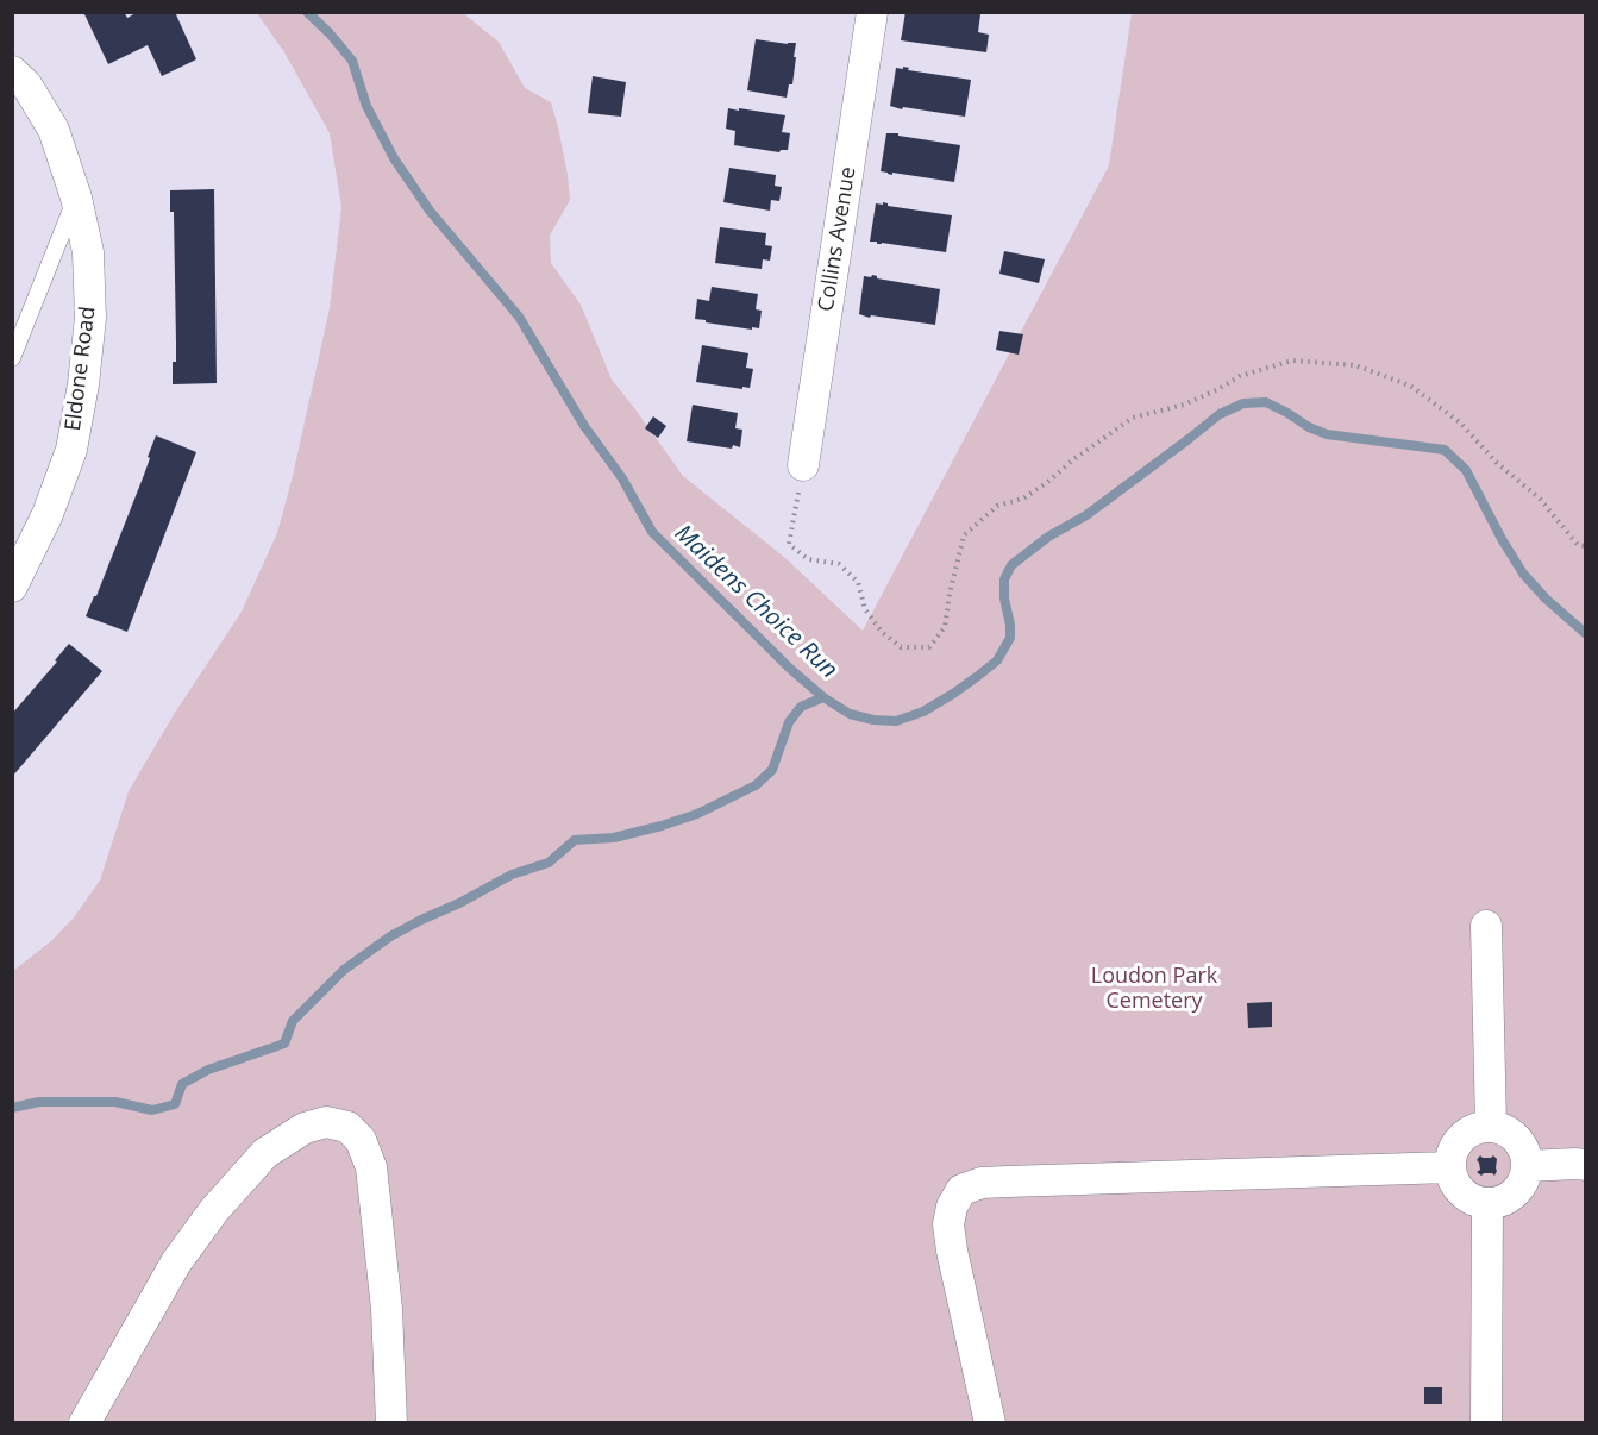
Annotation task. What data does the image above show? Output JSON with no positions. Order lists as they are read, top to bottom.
{
  "streets": {
    "street": ["Collins Avenue", "Eldone Road"]
  },
  "water": ["Maidens Choice Run"],
  "parks": ["Loudon Park Cemetery"]
}
